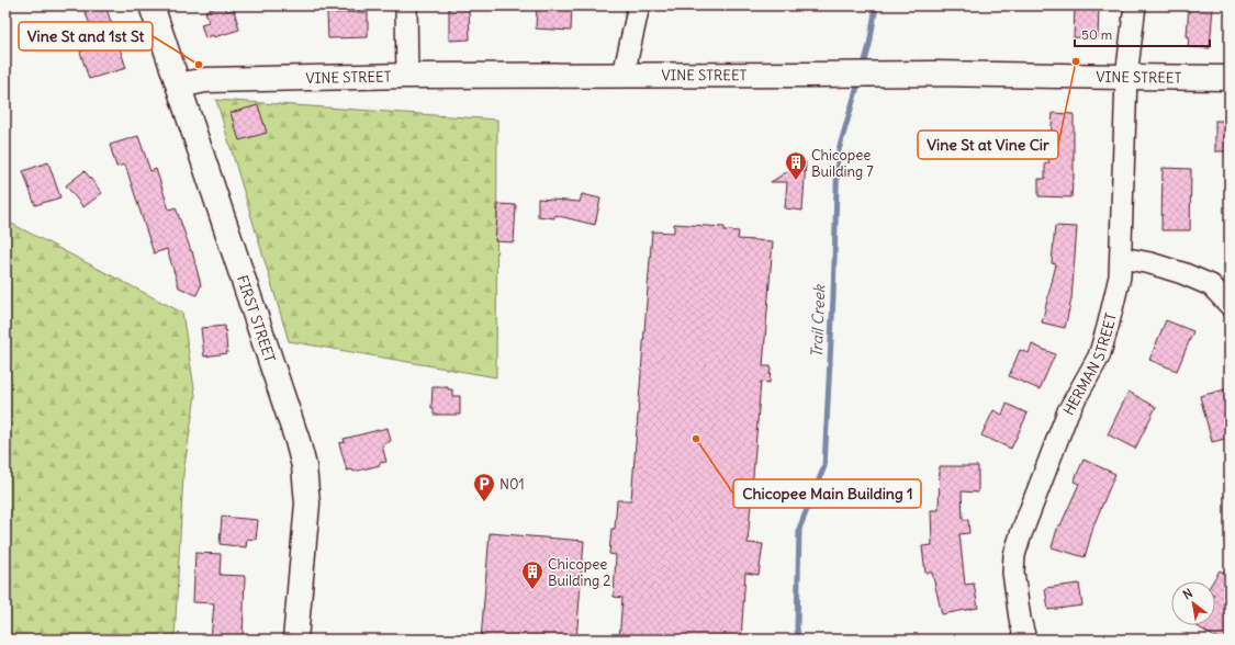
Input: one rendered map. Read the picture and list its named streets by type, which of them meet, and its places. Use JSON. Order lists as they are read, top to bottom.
{
  "streets": {
    "street": ["VINE STREET", "FIRST STREET", "HERMAN STREET"]
  },
  "crossings": [
    ["VINE STREET", "FIRST STREET"],
    ["VINE STREET", "HERMAN STREET"]
  ],
  "water": ["Trail Creek"],
  "places": {
    "other": ["Vine St at Vine Cir", "Vine St and 1st St", "Chicopee Main Building 1"],
    "building": ["Chicopee Building 7", "Chicopee Building 2"],
    "parking": ["N01"]
  },
  "scale_bar": "50 m",
  "north": "top left"
}
